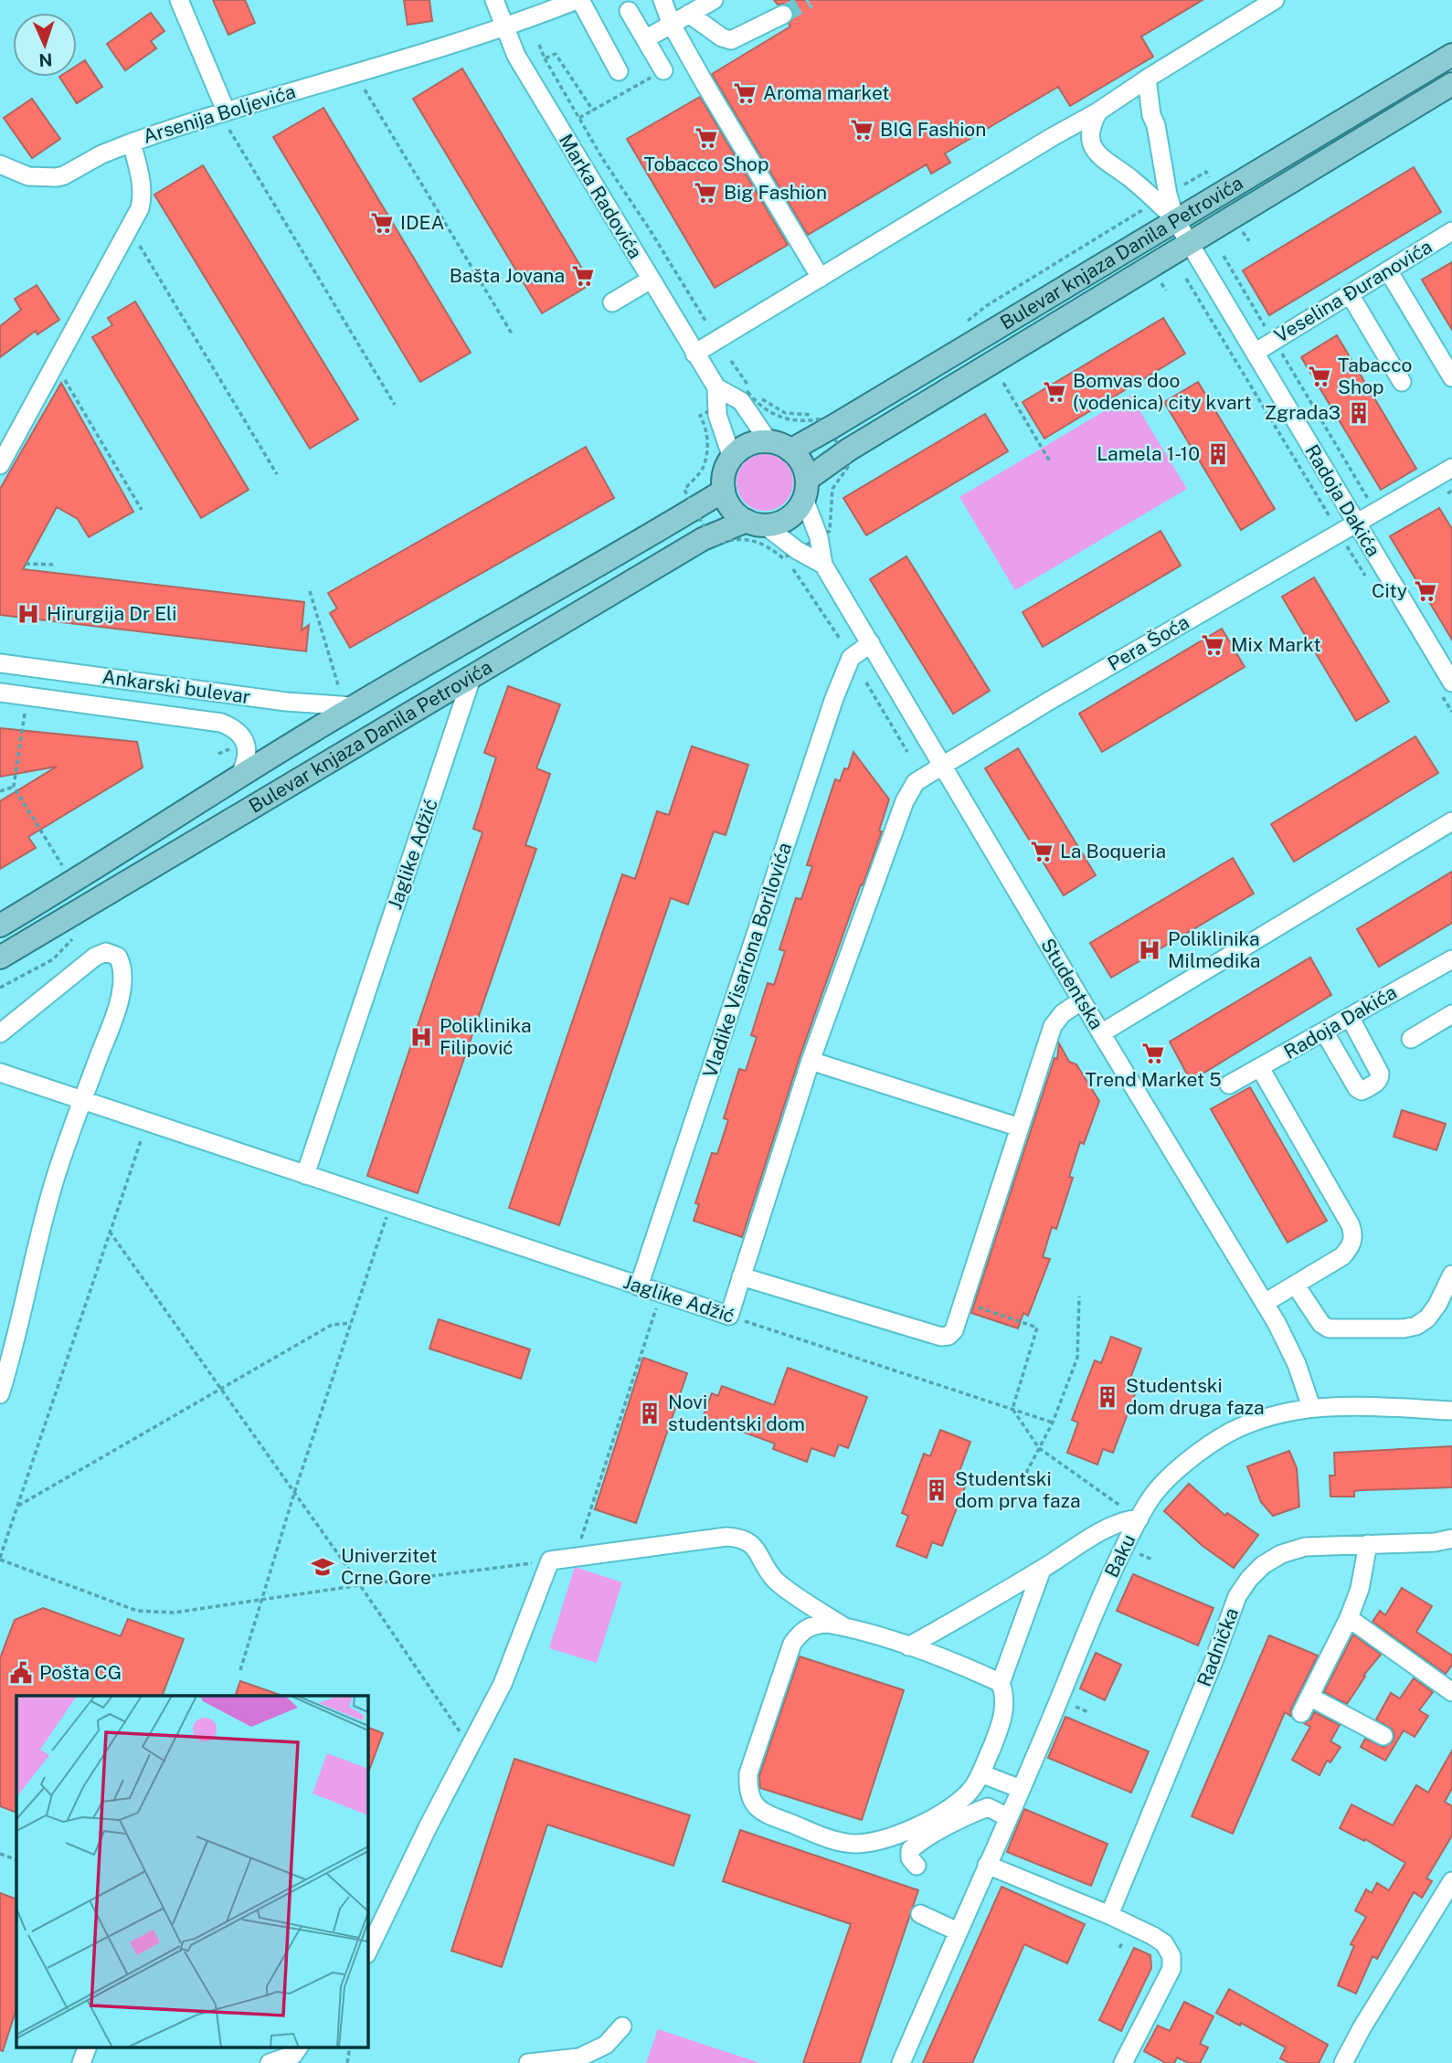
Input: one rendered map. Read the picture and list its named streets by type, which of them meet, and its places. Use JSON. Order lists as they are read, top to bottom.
{
  "streets": {
    "main road": ["Bulevar knjaza Danila Petrovića"],
    "street": [
      "Arsenija Boljevića",
      "Marka Radovića",
      "Veselina Đuranovića",
      "Radoja Dakića",
      "Pera Šoća",
      "Ankarski bulevar",
      "Jaglike Adžić",
      "Vladike Visariona Borilovića",
      "Studentska",
      "Baku",
      "Radnička"
    ]
  },
  "crossings": [
    ["Arsenija Boljevića", "Marka Radovića"],
    ["Marka Radovića", "Bulevar knjaza Danila Petrovića"],
    ["Marka Radovića", "Studentska"],
    ["Bulevar knjaza Danila Petrovića", "Radoja Dakića"],
    ["Bulevar knjaza Danila Petrovića", "Ankarski bulevar"],
    ["Bulevar knjaza Danila Petrovića", "Jaglike Adžić"],
    ["Bulevar knjaza Danila Petrovića", "Studentska"],
    ["Veselina Đuranovića", "Radoja Dakića"],
    ["Radoja Dakića", "Pera Šoća"],
    ["Pera Šoća", "Jaglike Adžić"],
    ["Pera Šoća", "Studentska"],
    ["Jaglike Adžić", "Vladike Visariona Borilovića"],
    ["Vladike Visariona Borilovića", "Studentska"],
    ["Studentska", "Baku"]
  ],
  "places": {
    "supermarket": [
      "Aroma market",
      "BIG Fashion",
      "Tobacco Shop",
      "Big Fashion",
      "IDEA",
      "Bašta Jovana",
      "Tabacco Shop",
      "Bomvas doo (vodenica) city kvart",
      "City",
      "Mix Markt",
      "La Boqueria",
      "Trend Market 5"
    ],
    "building": [
      "Zgrada3",
      "Lamela 1-10",
      "Studentski dom druga faza",
      "Novi studentski dom",
      "Studentski dom prva faza"
    ],
    "hospital": ["Hirurgija Dr Eli", "Poliklinika Milmedika", "Poliklinika Filipović"],
    "school or university": ["Univerzitet Crne Gore"],
    "public building": ["Pošta CG"]
  },
  "north": "bottom"
}
